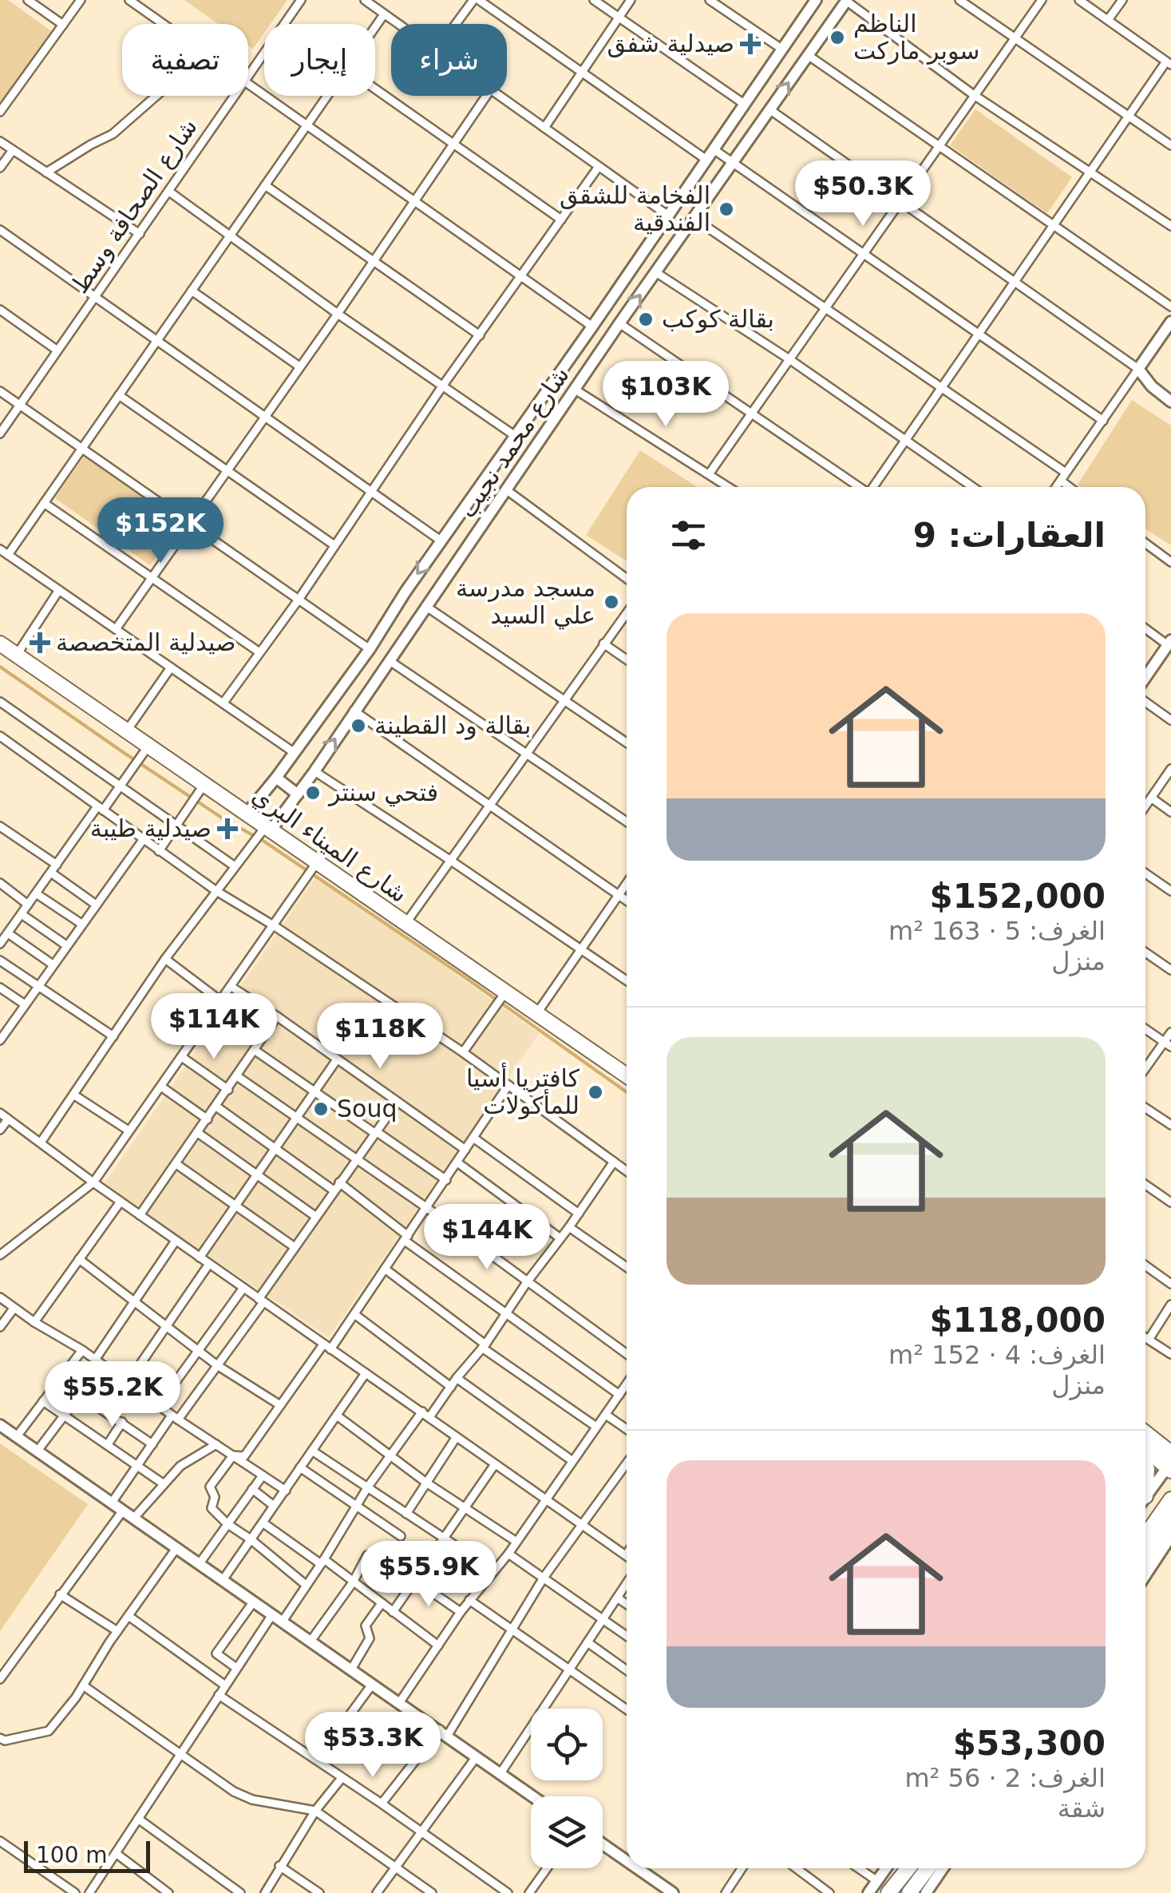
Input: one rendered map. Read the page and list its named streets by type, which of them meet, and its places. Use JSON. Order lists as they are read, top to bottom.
{
  "streets": {
    "highway": ["شارع الميناء البري"],
    "main road": ["شارع محمد نجيب"],
    "street": ["شارع الصحافة وسط"]
  },
  "crossings": [
    ["شارع محمد نجيب", "شارع الميناء البري"]
  ],
  "places": {
    "other": [
      "الناظم سوبر ماركت",
      "الفخامة للشقق الفندقية",
      "بقالة كوكب",
      "مسجد مدرسة علي السيد",
      "بقالة ود القطينة",
      "فتحي سنتر",
      "كافتريا أسيا للمأكولات",
      "Souq"
    ],
    "health": ["صيدلية شفق", "صيدلية المتخصصة", "صيدلية طيبة"]
  },
  "scale_bar": "100 m",
  "page": {
    "chip": ["شراء", "إيجار", "تصفية"],
    "price": [
      "$50.3K",
      "$103K",
      "$152K",
      "$114K",
      "$118K",
      "$144K",
      "$55.2K",
      "$55.9K",
      "$53.3K"
    ],
    "heading": "العقارات: 9",
    "list": [
      {
        "name": "$152,000",
        "note": "الغرف: 5 · 163 m² · منزل"
      },
      {
        "name": "$118,000",
        "note": "الغرف: 4 · 152 m² · منزل"
      },
      {
        "name": "$53,300",
        "note": "الغرف: 2 · 56 m² · شقة"
      }
    ],
    "scale": "100 m"
  }
}
